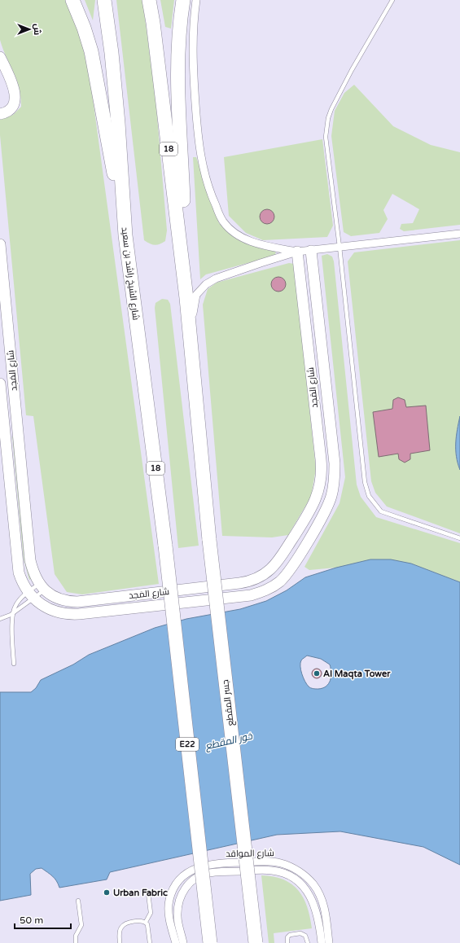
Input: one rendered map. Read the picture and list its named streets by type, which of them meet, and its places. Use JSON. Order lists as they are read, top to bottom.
{
  "streets": {
    "highway": [
      "18",
      "شارع الشيخ راشد بن سعيد",
      "جسر المقطع",
      "E22"
    ],
    "street": ["شارع المَجد", "شارع المواقد"]
  },
  "crossings": [
    ["18", "جسر المقطع"],
    ["شارع الشيخ راشد بن سعيد", "E22"]
  ],
  "water": ["خور المقطع"],
  "places": ["Al Maqta Tower", "Urban Fabric"],
  "scale_bar": "50 m",
  "north": "right"
}
